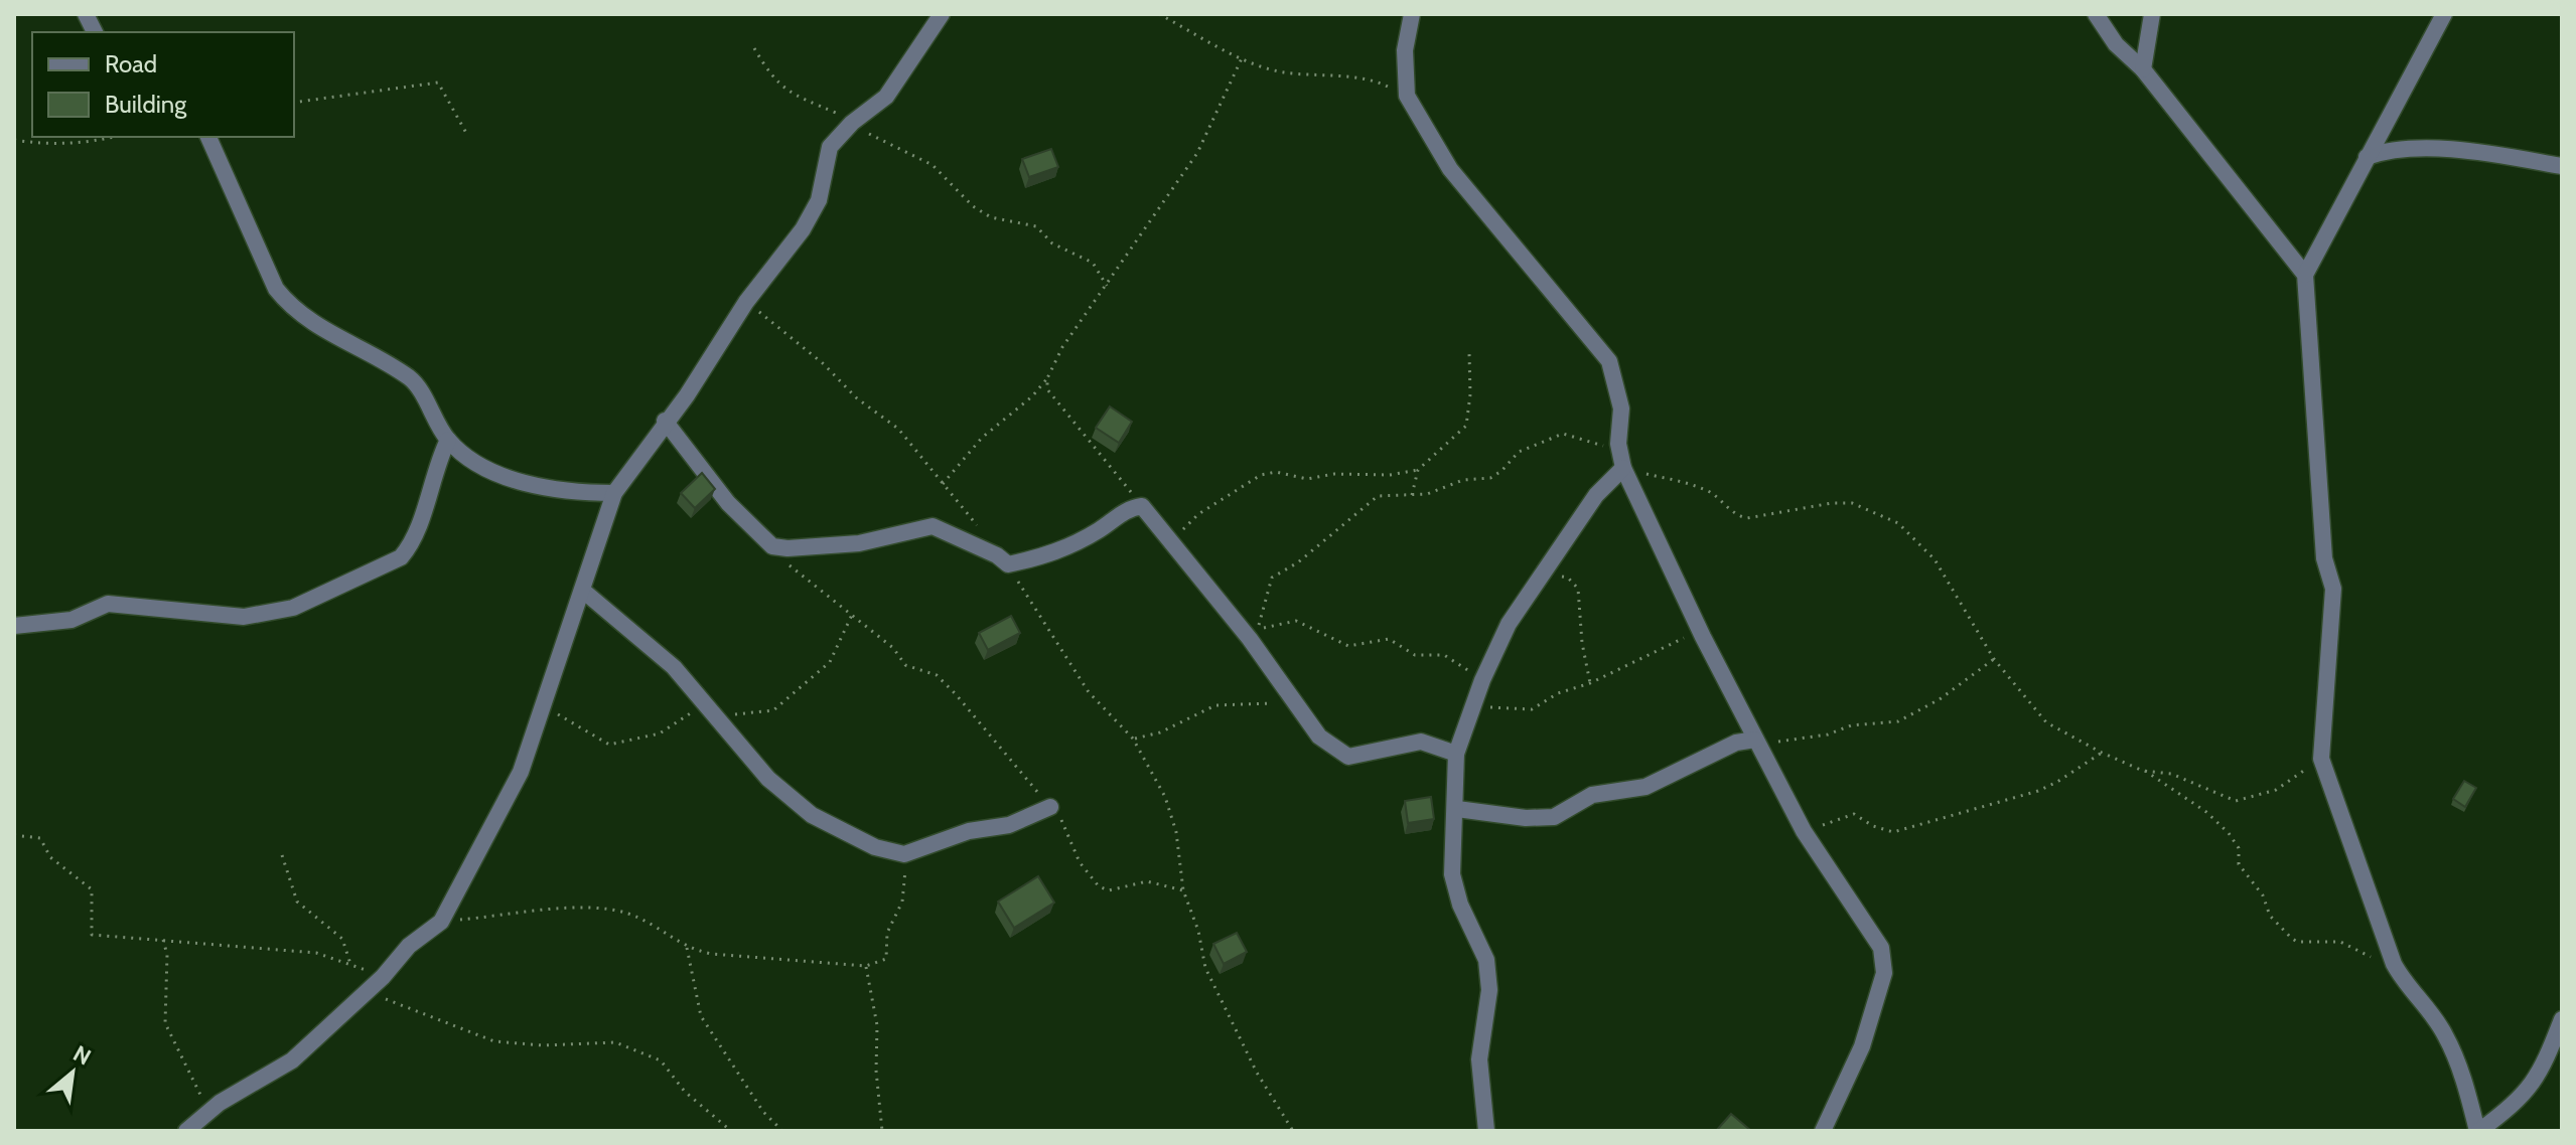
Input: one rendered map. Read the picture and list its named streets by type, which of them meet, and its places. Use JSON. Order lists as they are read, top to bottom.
{
  "legend": ["Road", "Building"],
  "north": "top right"
}
